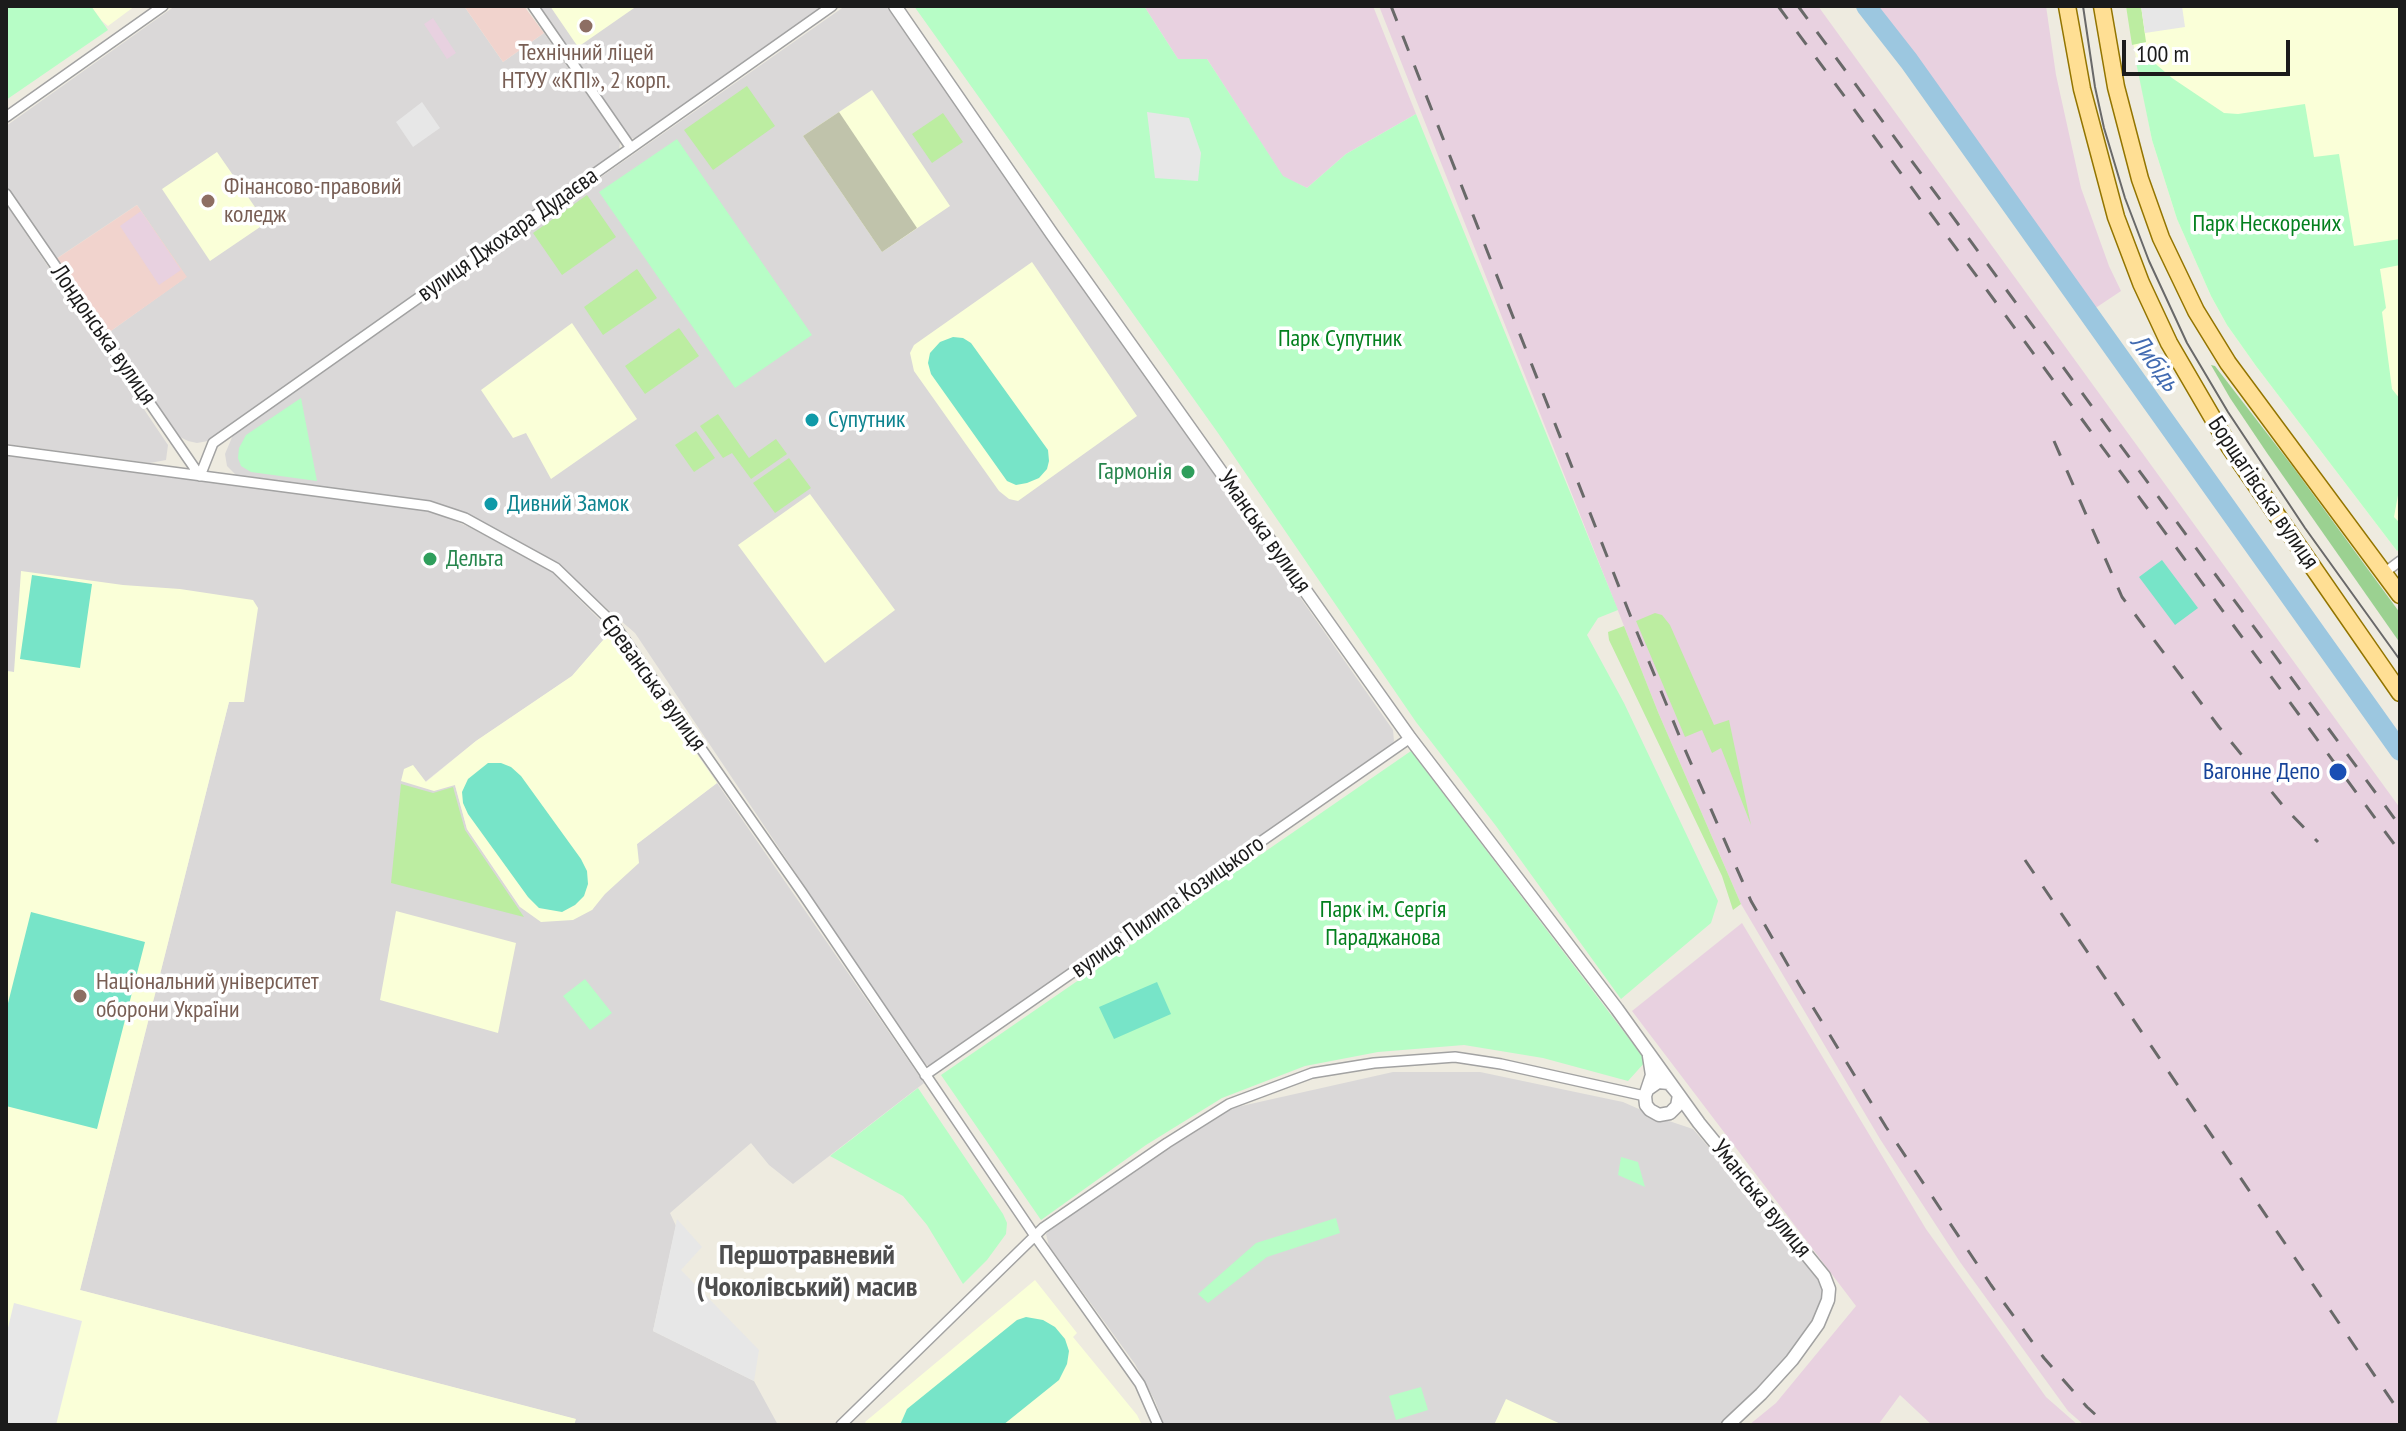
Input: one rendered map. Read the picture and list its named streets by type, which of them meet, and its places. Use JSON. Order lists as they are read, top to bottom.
{
  "streets": {
    "main road": ["Борщагівська вулиця"],
    "street": [
      "вулиця Джохара Дудаєва",
      "Лондонська вулиця",
      "Уманська вулиця",
      "Єреванська вулиця",
      "вулиця Пилипа Козицького"
    ]
  },
  "crossings": [
    ["вулиця Джохара Дудаєва", "Лондонська вулиця"],
    ["вулиця Джохара Дудаєва", "Єреванська вулиця"],
    ["Лондонська вулиця", "Єреванська вулиця"],
    ["Уманська вулиця", "вулиця Пилипа Козицького"],
    ["Єреванська вулиця", "вулиця Пилипа Козицького"]
  ],
  "districts": ["Першотравневий (Чоколівський) масив"],
  "water": ["Либідь"],
  "parks": ["Парк Нескорених", "Парк Супутник", "Парк ім. Сергія Параджанова"],
  "places": [
    "Технічний ліцей НТУУ «КПІ», 2 корп.",
    "Фінансово-правовий коледж",
    "Супутник",
    "Гармонія",
    "Дивний Замок",
    "Дельта",
    "Вагонне Депо",
    "Національний університет оборони України"
  ],
  "scale_bar": "100 m"
}
